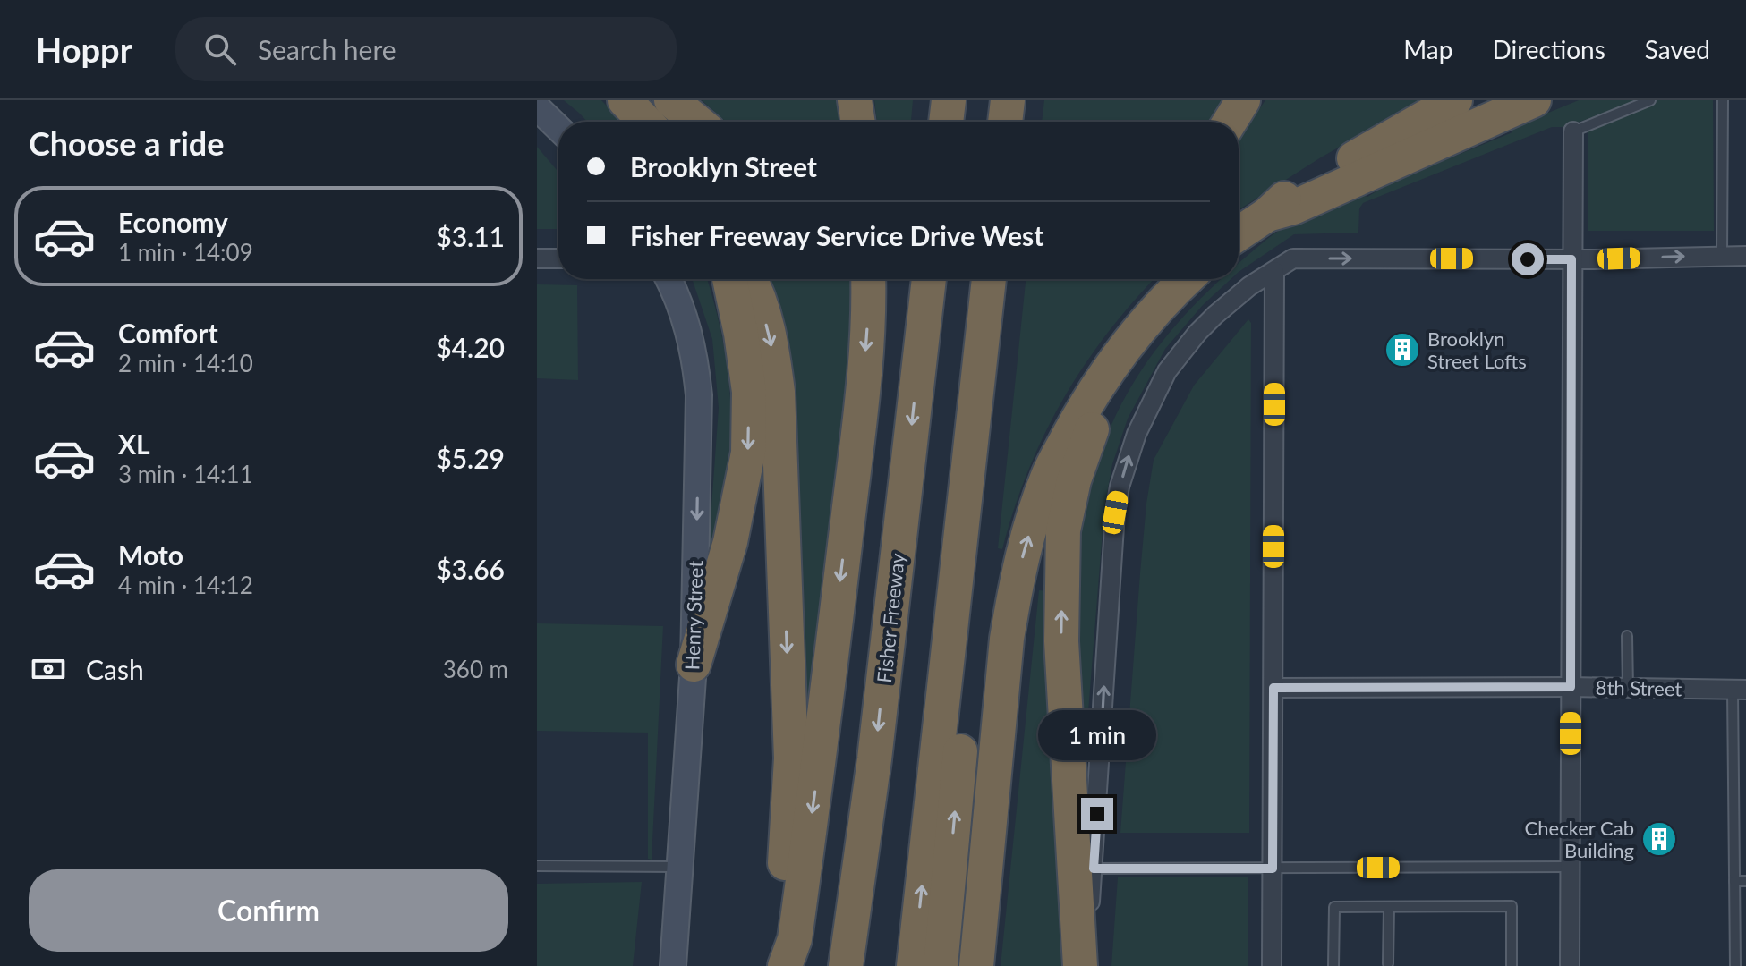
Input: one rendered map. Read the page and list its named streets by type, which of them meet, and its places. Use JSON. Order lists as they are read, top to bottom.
{
  "streets": {
    "highway": ["Fisher Freeway"],
    "street": ["Henry Street", "8th Street"]
  },
  "one_way": ["Henry Street"],
  "places": {
    "building": ["Brooklyn Street Lofts", "Checker Cab Building"]
  },
  "page": {
    "header": "Hoppr",
    "search": "Search here",
    "nav": ["Map", "Directions", "Saved"],
    "heading": "Choose a ride",
    "banner": ["Brooklyn Street", "Fisher Freeway Service Drive West"],
    "list": [
      {
        "name": "Economy",
        "note": "1 min · 14:09",
        "value": "$3.11"
      },
      {
        "name": "Comfort",
        "note": "2 min · 14:10",
        "value": "$4.20"
      },
      {
        "name": "XL",
        "note": "3 min · 14:11",
        "value": "$5.29"
      },
      {
        "name": "Moto",
        "note": "4 min · 14:12",
        "value": "$3.66"
      }
    ],
    "pay": ["Cash", "360 m"],
    "bubble": "1 min",
    "buttons": "Confirm"
  }
}
